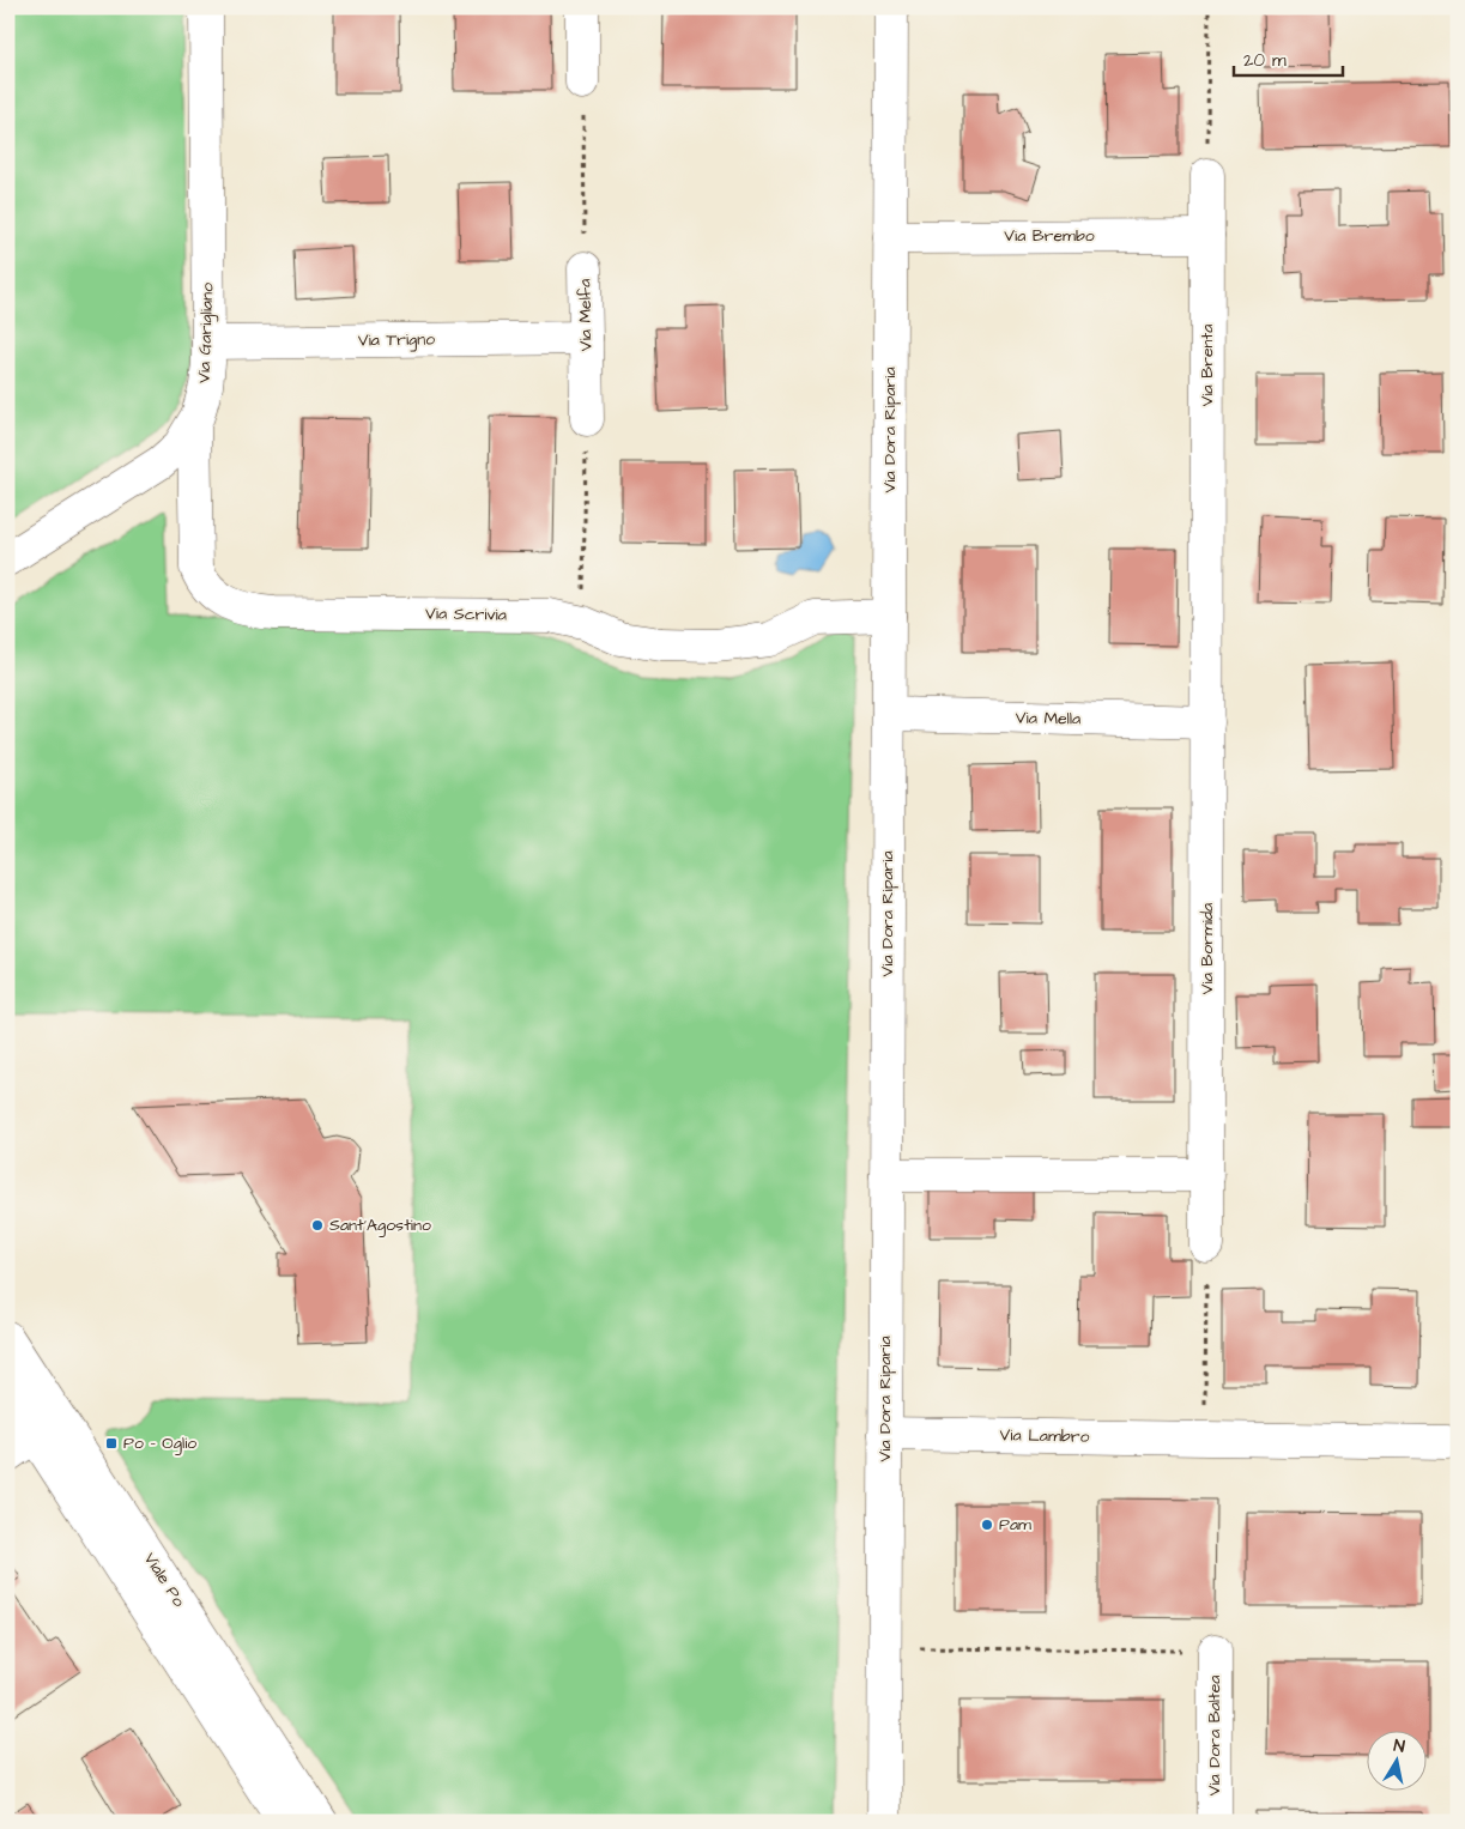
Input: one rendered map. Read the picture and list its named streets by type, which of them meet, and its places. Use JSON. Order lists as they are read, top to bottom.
{
  "streets": {
    "street": [
      "Via Brembo",
      "Via Melfa",
      "Via Garigliano",
      "Via Trigno",
      "Via Brenta",
      "Via Dora Riparia",
      "Via Scrivia",
      "Via Mella",
      "Via Bormida",
      "Via Lambro",
      "Viale Po",
      "Via Dora Baltea"
    ]
  },
  "crossings": [
    ["Via Brembo", "Via Brenta"],
    ["Via Brembo", "Via Dora Riparia"],
    ["Via Melfa", "Via Trigno"],
    ["Via Garigliano", "Via Trigno"],
    ["Via Garigliano", "Via Scrivia"],
    ["Via Brenta", "Via Mella"],
    ["Via Brenta", "Via Bormida"],
    ["Via Dora Riparia", "Via Scrivia"],
    ["Via Dora Riparia", "Via Mella"],
    ["Via Dora Riparia", "Via Lambro"],
    ["Via Mella", "Via Bormida"]
  ],
  "places": {
    "other": ["Sant'Agostino", "Pam"],
    "transit": ["Po - Oglio"]
  },
  "scale_bar": "20 m",
  "north": "top"
}
